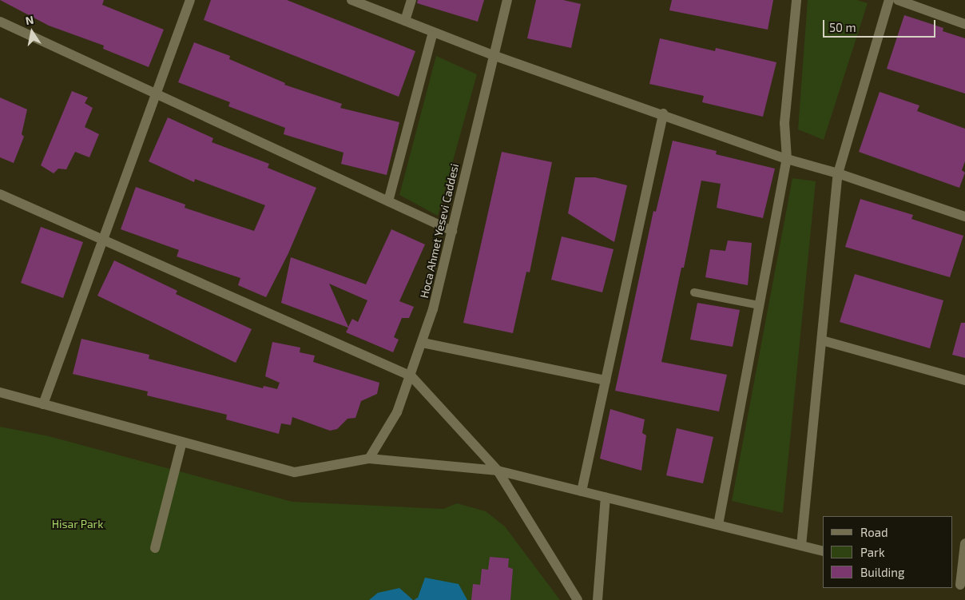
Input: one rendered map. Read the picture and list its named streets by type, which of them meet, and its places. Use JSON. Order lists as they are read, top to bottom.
{
  "streets": {
    "street": ["Hoca Ahmet Yesevi Caddesi"]
  },
  "parks": ["Hisar Park"],
  "legend": ["Road", "Park", "Building"],
  "scale_bar": "50 m",
  "north": "top"
}
